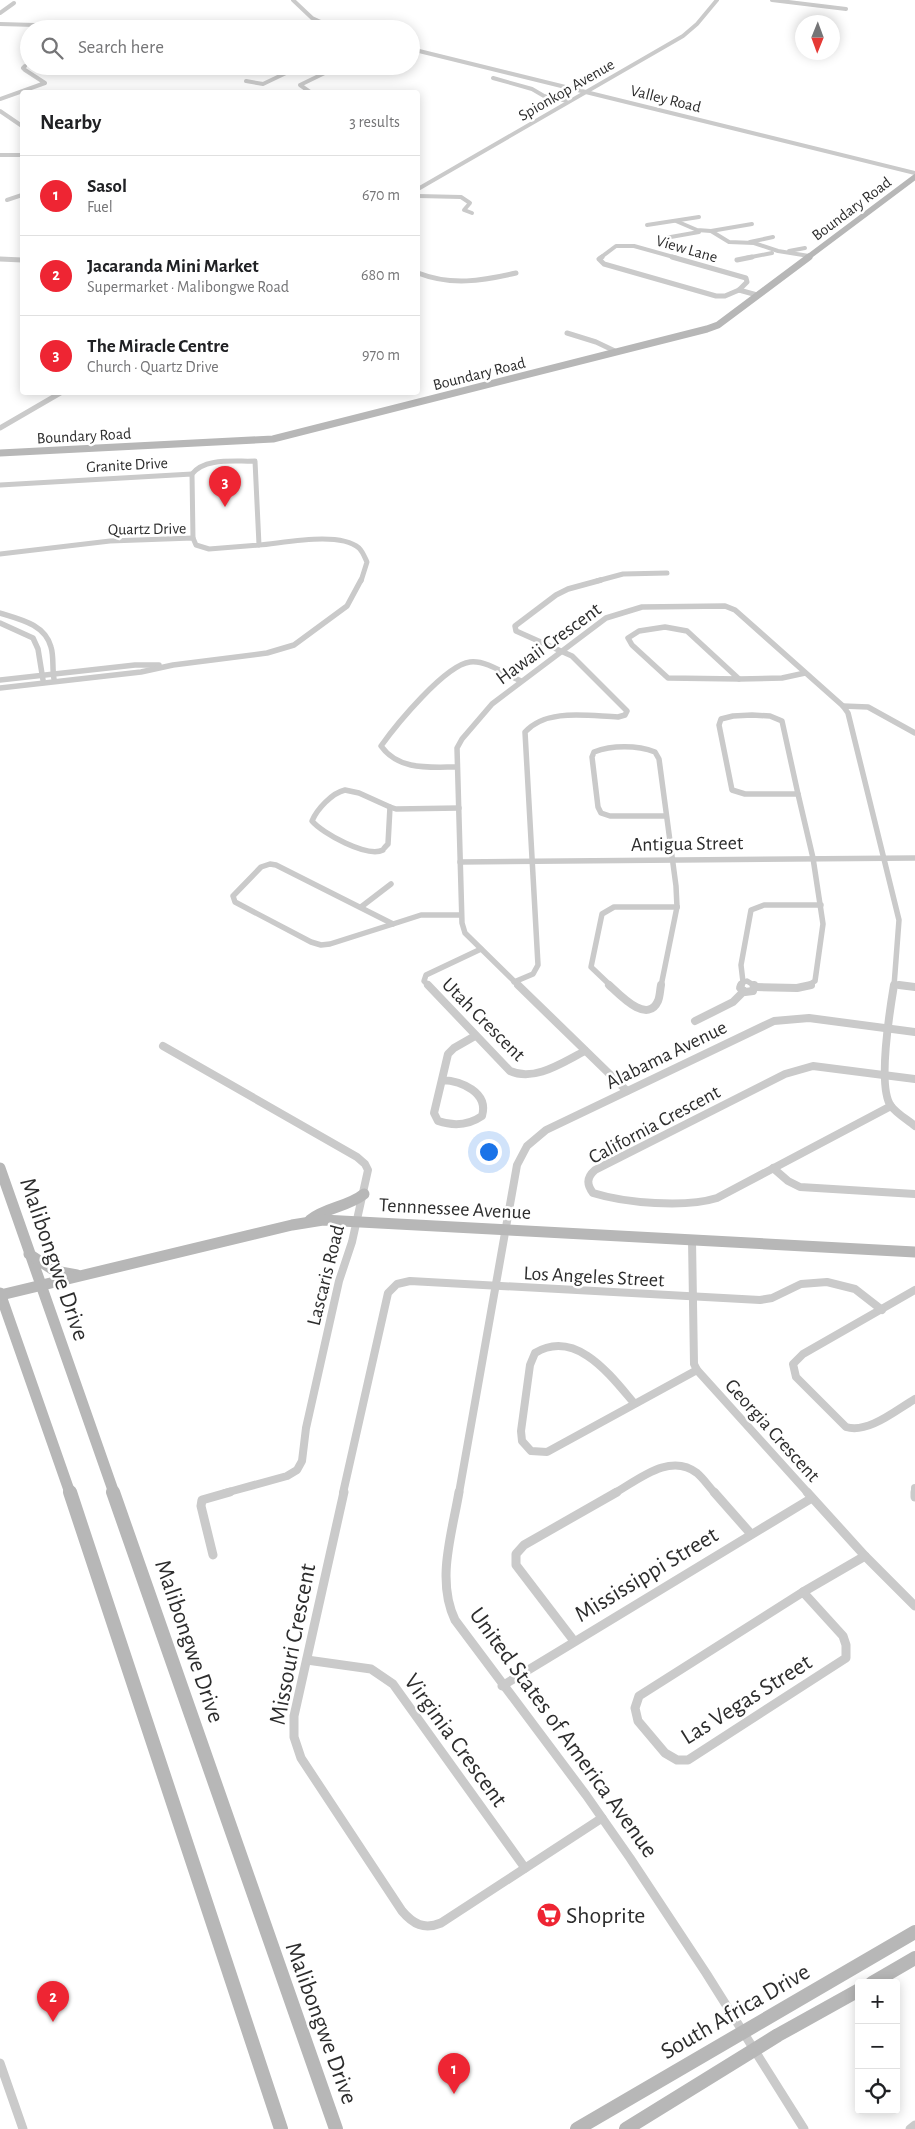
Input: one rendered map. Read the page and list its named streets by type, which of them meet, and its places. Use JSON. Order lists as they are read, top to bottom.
{
  "streets": {
    "street": [
      "Spionkop Avenue",
      "Valley Road",
      "Boundary Road",
      "View Lane",
      "Granite Drive",
      "Quartz Drive",
      "Hawaii Crescent",
      "Antigua Street",
      "Utah Crescent",
      "Alabama Avenue",
      "California Crescent",
      "Tennnessee Avenue",
      "Malibongwe Drive",
      "Lascaris Road",
      "Los Angeles Street",
      "Georgia Crescent",
      "Mississippi Street",
      "Missouri Crescent",
      "Las Vegas Street",
      "United States of America Avenue",
      "Virginia Crescent",
      "South Africa Drive"
    ]
  },
  "crossings": [
    ["Spionkop Avenue", "Valley Road"],
    ["Boundary Road", "View Lane"],
    ["Granite Drive", "Quartz Drive"],
    ["Hawaii Crescent", "Antigua Street"],
    ["Hawaii Crescent", "Utah Crescent"],
    ["Hawaii Crescent", "Alabama Avenue"],
    ["Hawaii Crescent", "California Crescent"],
    ["Alabama Avenue", "Tennnessee Avenue"],
    ["Alabama Avenue", "United States of America Avenue"],
    ["Tennnessee Avenue", "Malibongwe Drive"],
    ["Tennnessee Avenue", "Lascaris Road"],
    ["Tennnessee Avenue", "United States of America Avenue"],
    ["Los Angeles Street", "Missouri Crescent"],
    ["Los Angeles Street", "United States of America Avenue"],
    ["Georgia Crescent", "Mississippi Street"],
    ["Georgia Crescent", "Las Vegas Street"],
    ["Mississippi Street", "United States of America Avenue"],
    ["Missouri Crescent", "United States of America Avenue"],
    ["Missouri Crescent", "Virginia Crescent"],
    ["United States of America Avenue", "South Africa Drive"]
  ],
  "places": {
    "supermarket": ["Shoprite"]
  },
  "north": "bottom",
  "page": {
    "search": "Search here",
    "heading": ["Nearby", "3 results"],
    "list": [
      {
        "mark": "1",
        "name": "Sasol",
        "note": "Fuel",
        "value": "670 m"
      },
      {
        "mark": "2",
        "name": "Jacaranda Mini Market",
        "note": "Supermarket · Malibongwe Road",
        "value": "680 m"
      },
      {
        "mark": "3",
        "name": "The Miracle Centre",
        "note": "Church · Quartz Drive",
        "value": "970 m"
      }
    ],
    "pins": ["3", "2", "1"],
    "map_buttons": ["+", "−"]
  }
}
